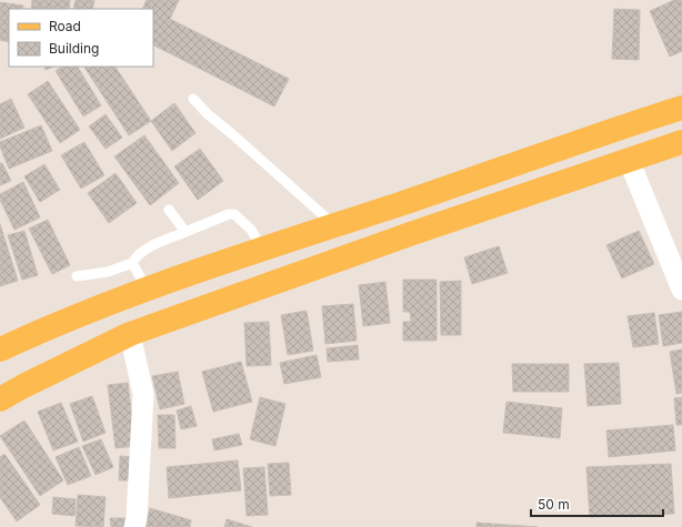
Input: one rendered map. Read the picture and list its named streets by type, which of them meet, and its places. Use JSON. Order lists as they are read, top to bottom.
{
  "legend": ["Road", "Building"],
  "scale_bar": "50 m"
}
